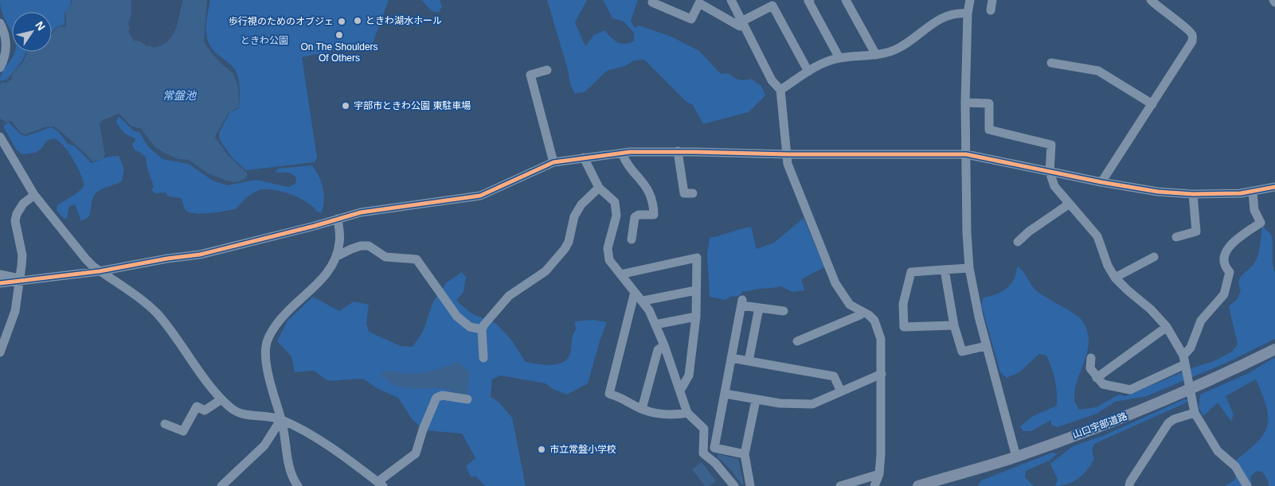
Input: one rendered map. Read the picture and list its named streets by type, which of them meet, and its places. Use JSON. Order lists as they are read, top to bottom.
{
  "streets": {
    "main road": ["山口宇部道路"]
  },
  "water": ["常盤池"],
  "parks": ["ときわ公園"],
  "places": [
    "ときわ湖水ホール",
    "歩行視のためのオブジェ",
    "On The Shoulders Of Others",
    "宇部市ときわ公園 東駐車場",
    "市立常盤小学校"
  ],
  "north": "top right"
}
